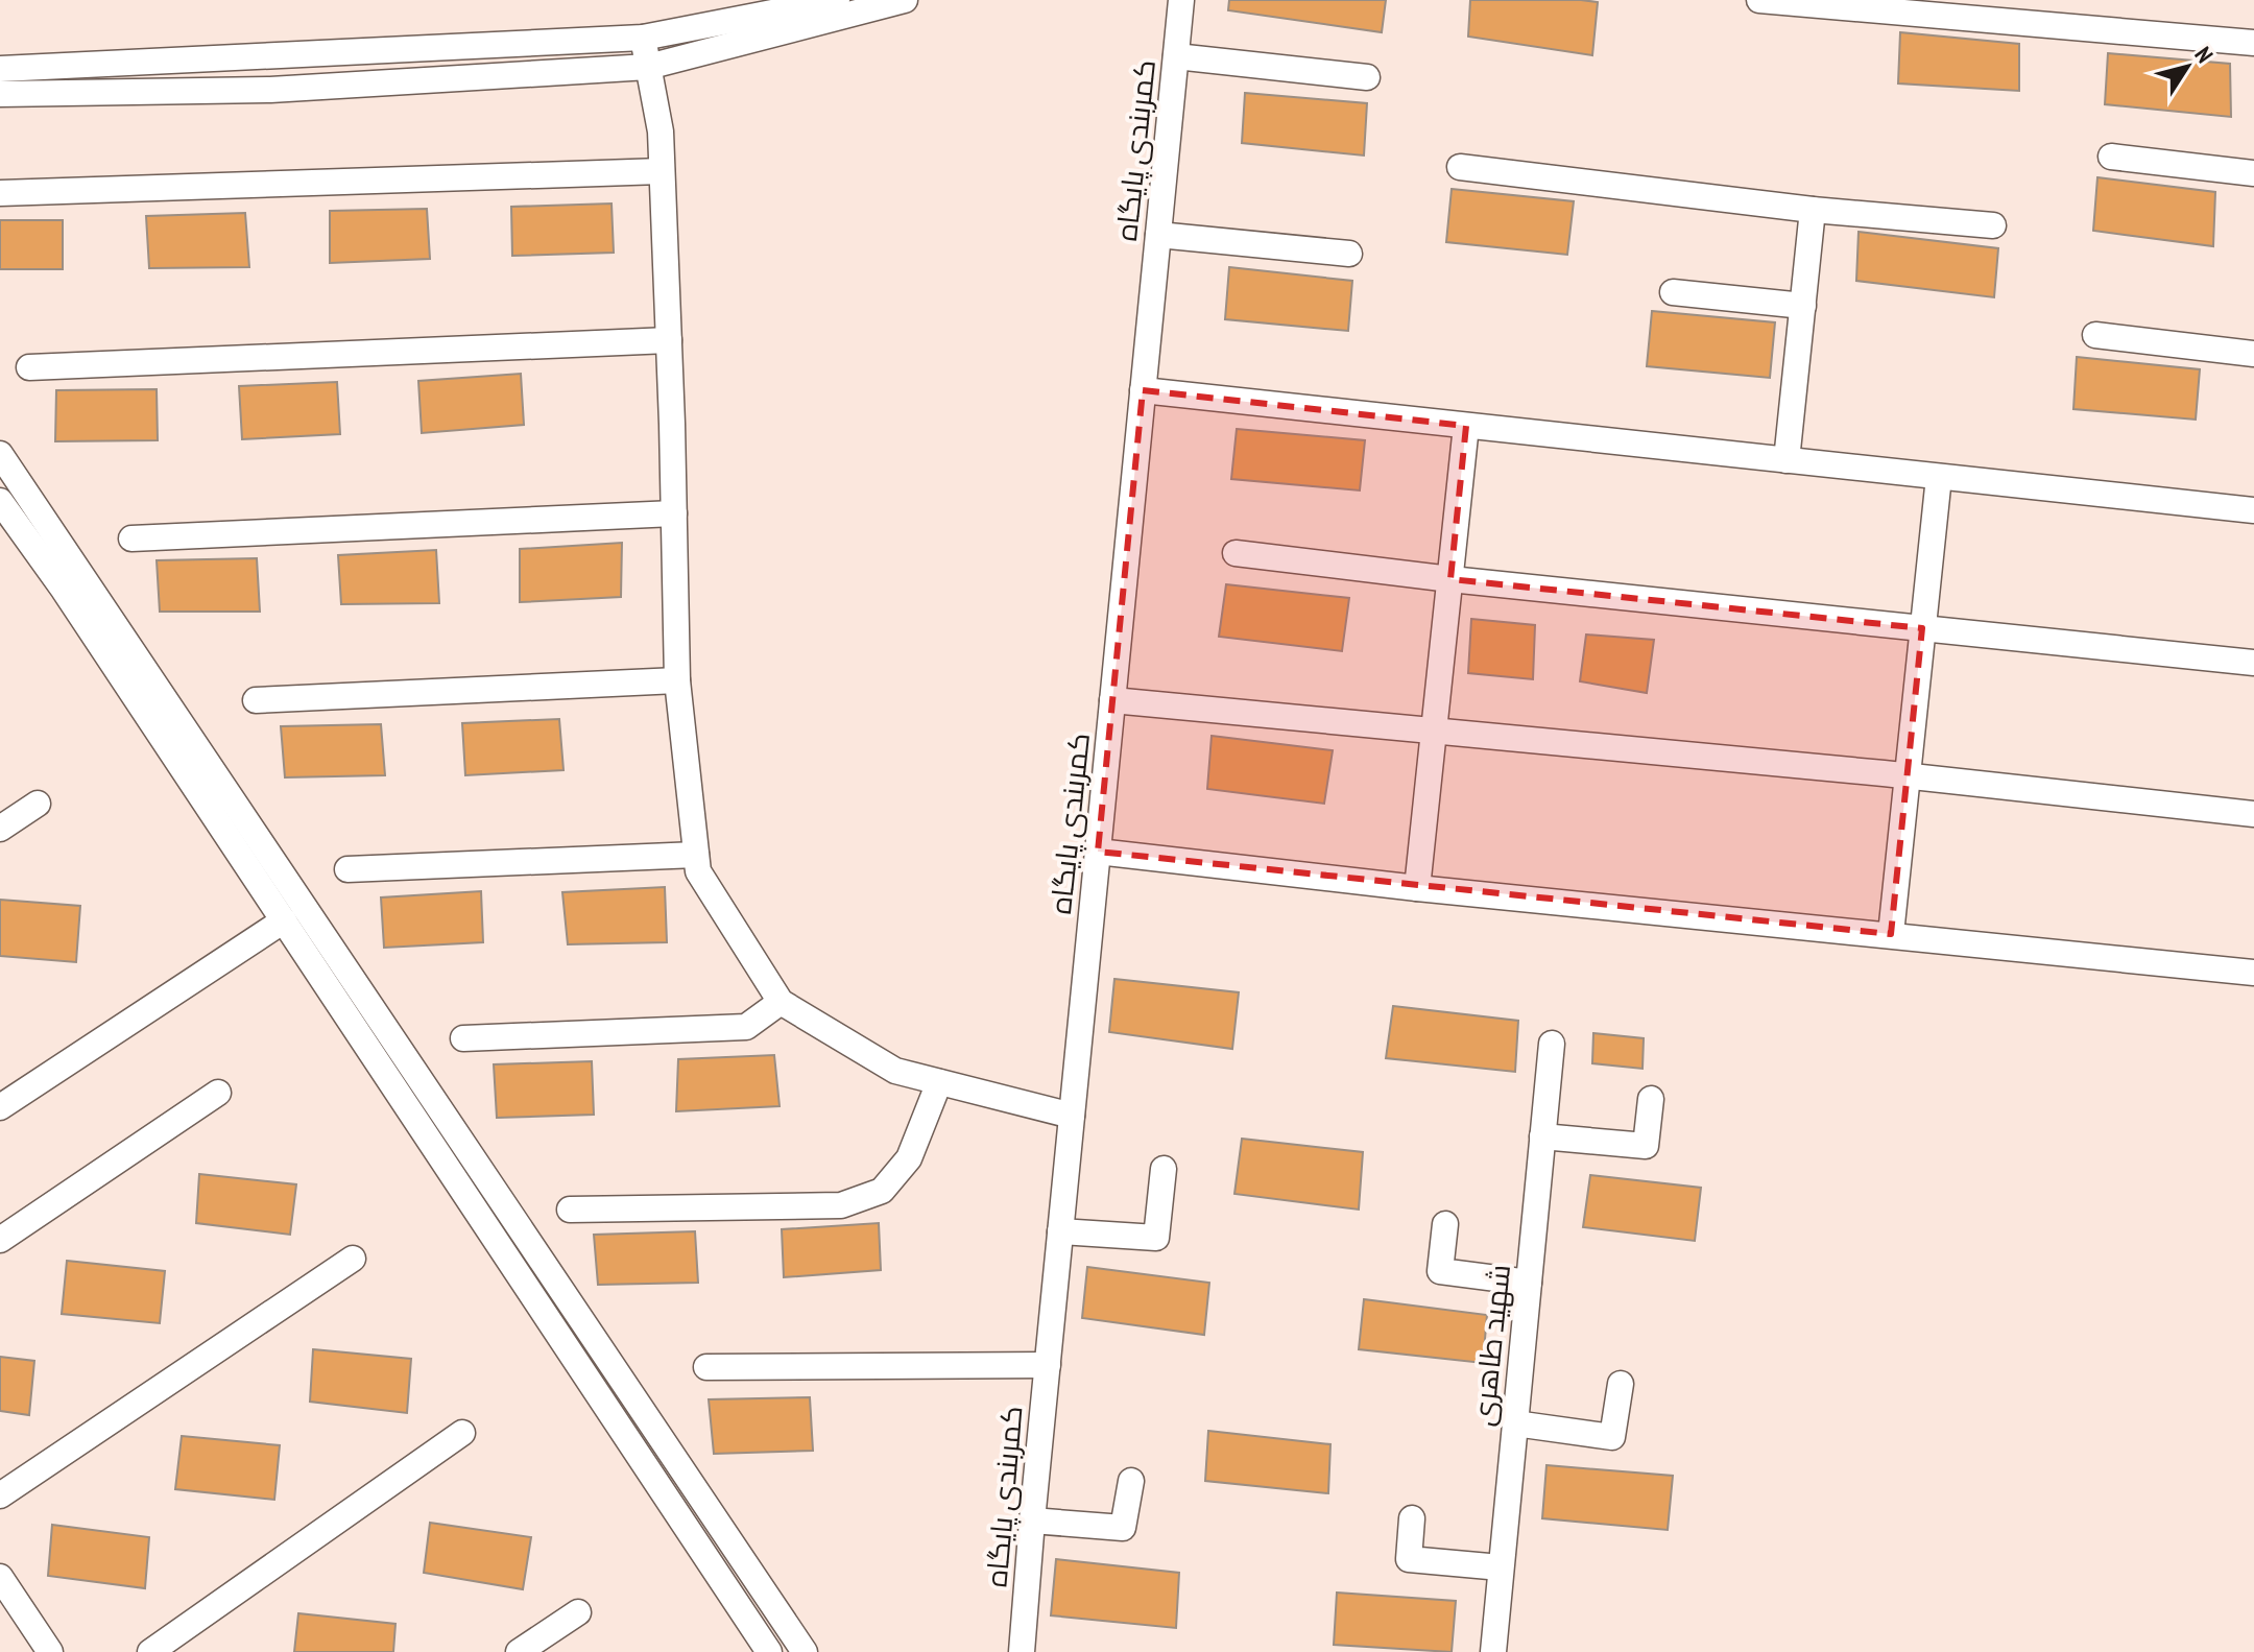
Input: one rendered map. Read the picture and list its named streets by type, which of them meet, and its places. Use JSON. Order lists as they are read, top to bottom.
{
  "streets": {
    "street": ["کمربندی پایگاه", "شهید طاهری"]
  },
  "north": "top right"
}
